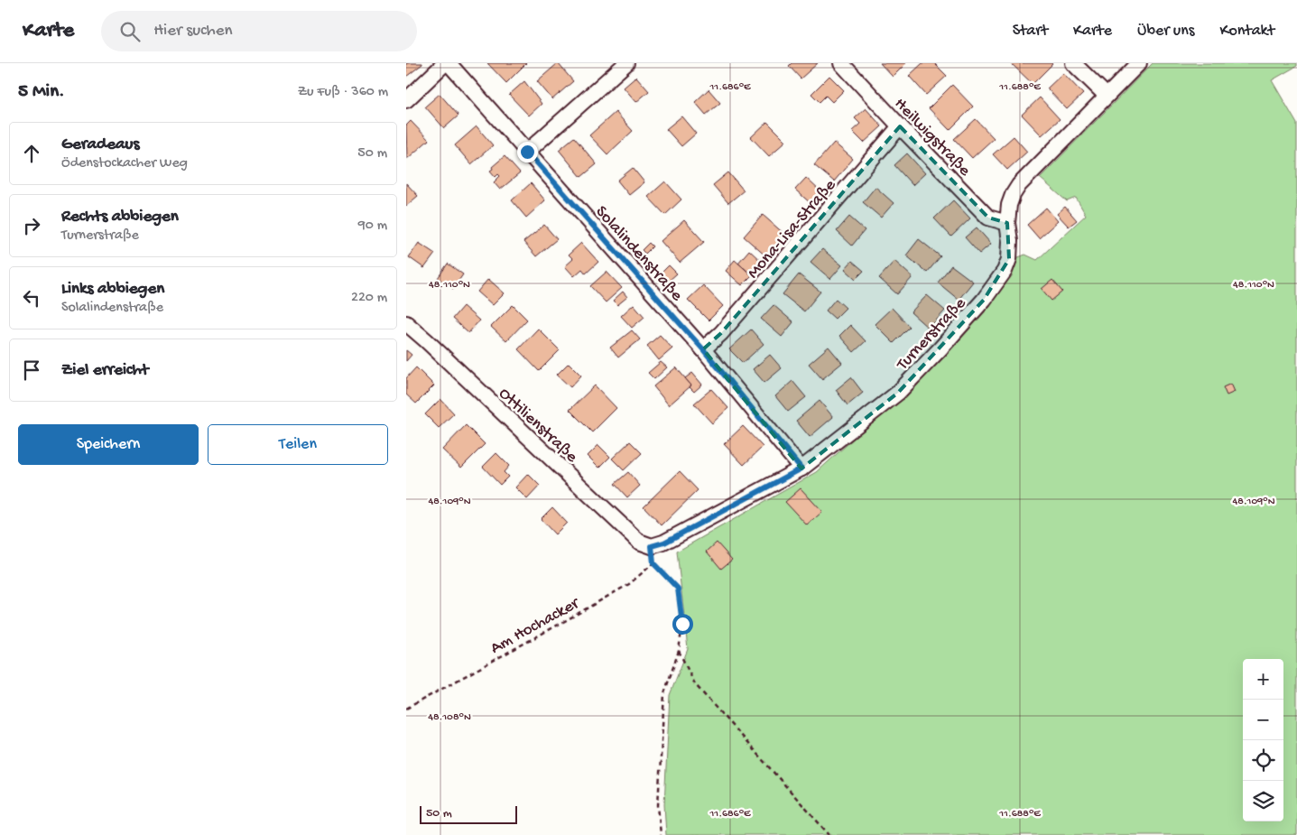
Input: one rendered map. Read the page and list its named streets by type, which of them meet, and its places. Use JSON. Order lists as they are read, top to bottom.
{
  "streets": {
    "street": [
      "Heilwigstraße",
      "Mona-Lisa-Straße",
      "Solalindenstraße",
      "Turnerstraße",
      "Ottilienstraße"
    ],
    "path": ["Am Hochacker"]
  },
  "crossings": [
    ["Heilwigstraße", "Mona-Lisa-Straße"],
    ["Heilwigstraße", "Turnerstraße"],
    ["Mona-Lisa-Straße", "Solalindenstraße"],
    ["Solalindenstraße", "Turnerstraße"],
    ["Turnerstraße", "Ottilienstraße"]
  ],
  "scale_bar": "50 m",
  "page": {
    "header": "Karte",
    "search": "Hier suchen",
    "nav": [
      "Start",
      "Karte",
      "Über uns",
      "Kontakt"
    ],
    "heading": ["5 Min.", "Zu Fuß · 360 m"],
    "list": [
      ["Geradeaus", "Ödenstockacher Weg", "50 m"],
      ["Rechts abbiegen", "Turnerstraße", "90 m"],
      ["Links abbiegen", "Solalindenstraße", "220 m"],
      "Ziel erreicht"
    ],
    "buttons": ["Speichern", "Teilen"],
    "map_buttons": ["+", "−"],
    "scale": "50 m"
  },
  "coordinates": [
    "11.686°E",
    "11.688°E",
    "48.110°N",
    "48.109°N",
    "48.108°N"
  ]
}
